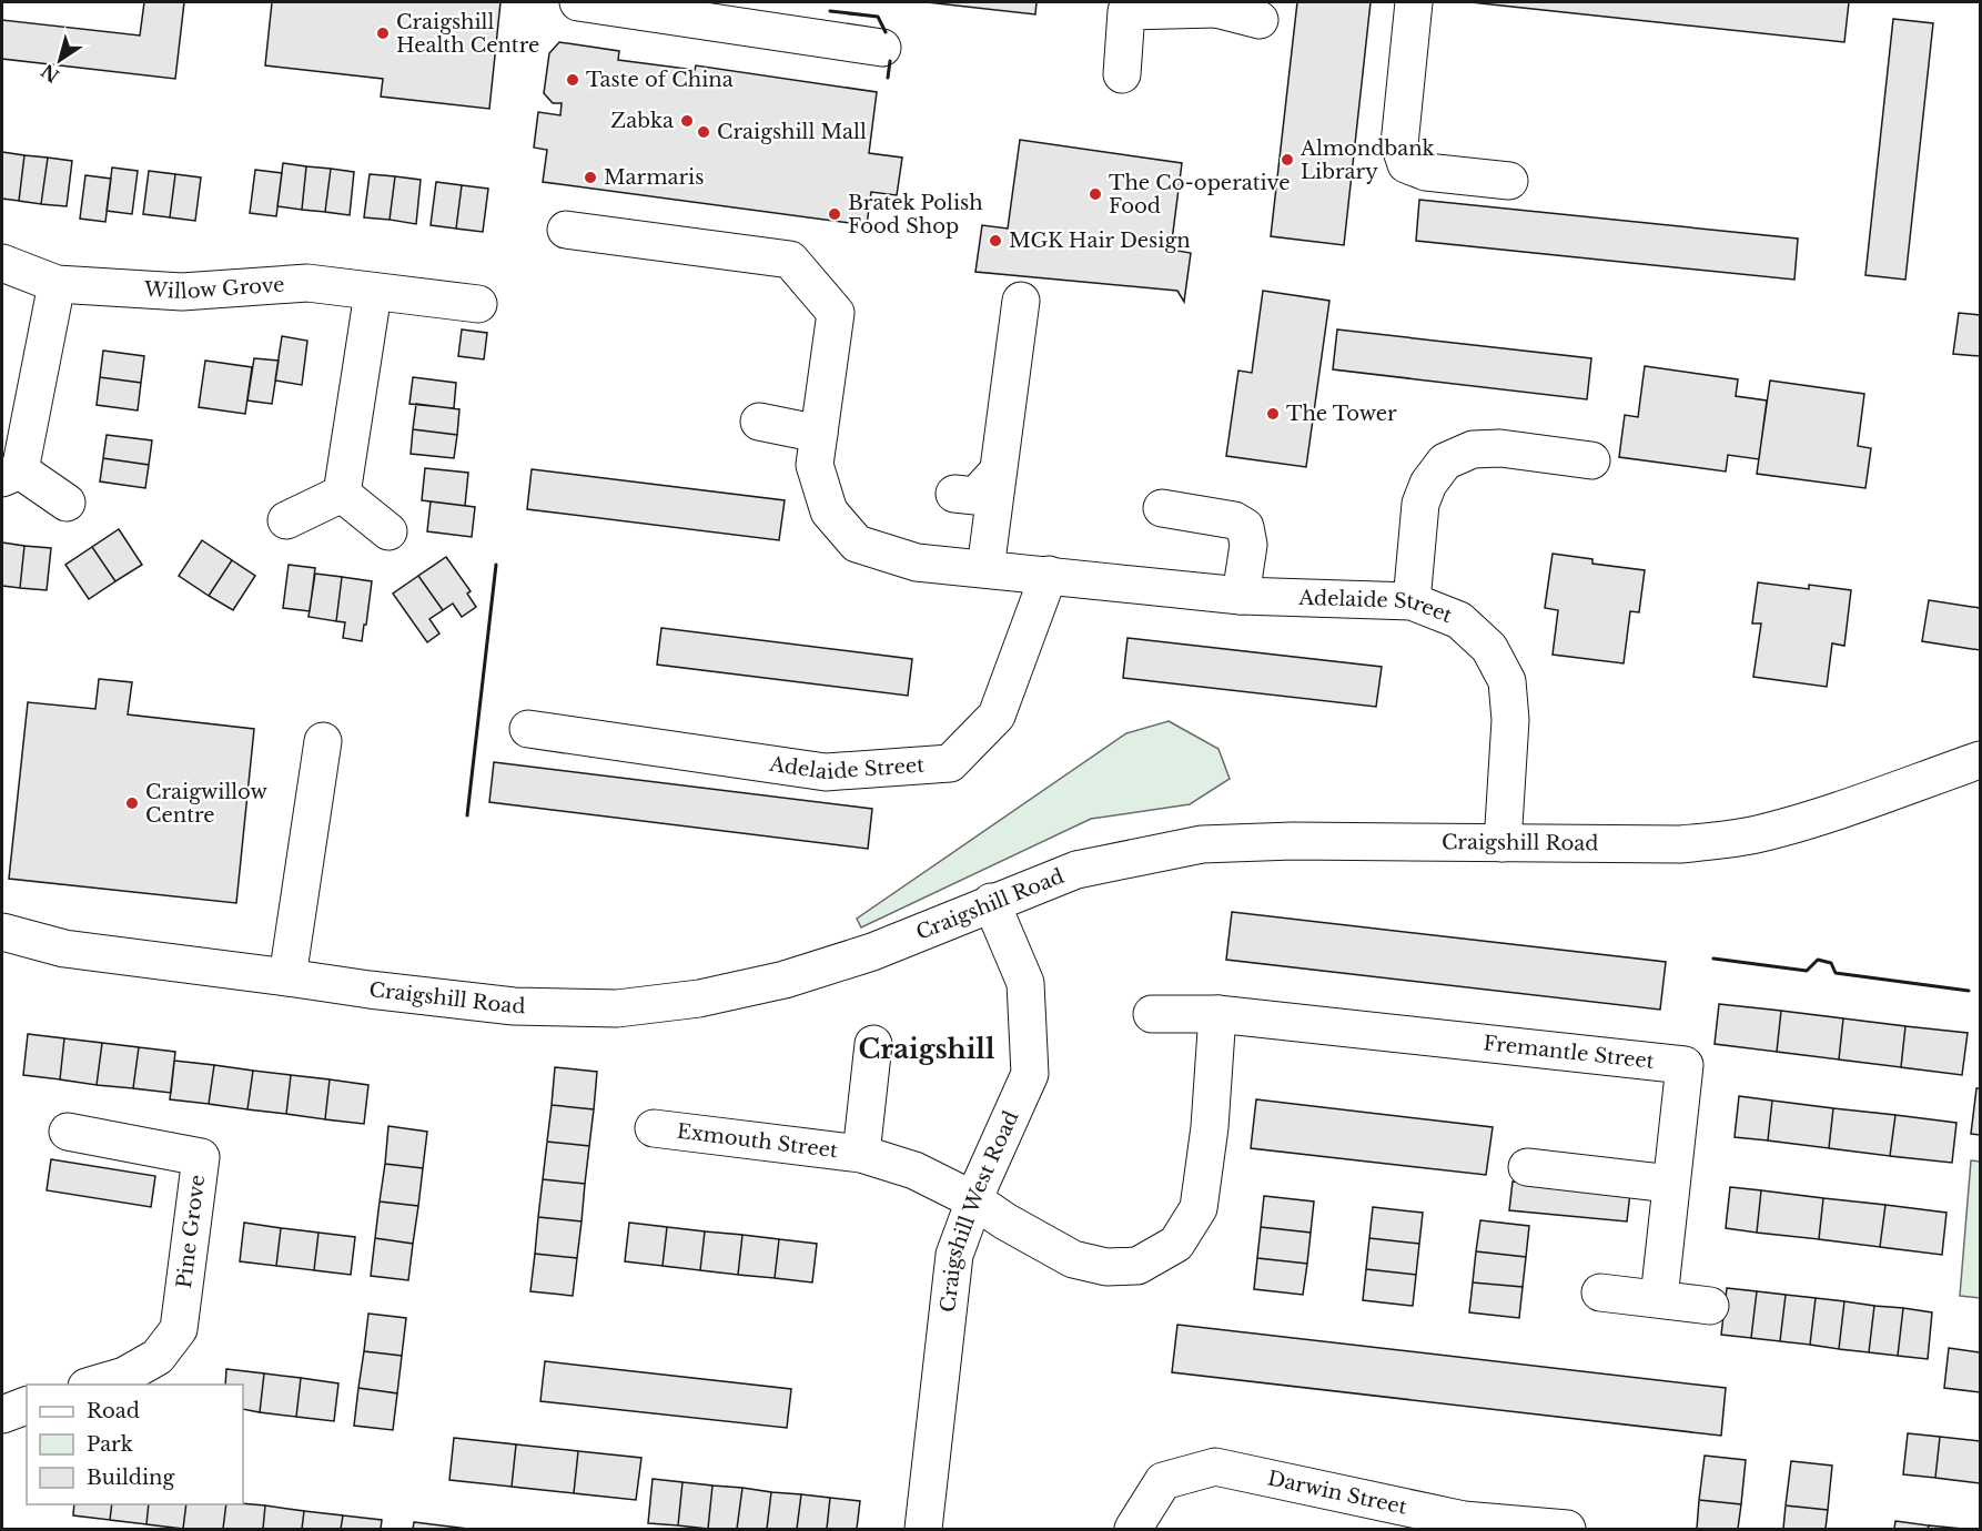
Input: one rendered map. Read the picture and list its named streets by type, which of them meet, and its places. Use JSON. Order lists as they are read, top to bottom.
{
  "streets": {
    "street": [
      "Willow Grove",
      "Adelaide Street",
      "Craigshill Road",
      "Fremantle Street",
      "Exmouth Street",
      "Craigshill West Road",
      "Pine Grove",
      "Darwin Street"
    ]
  },
  "crossings": [
    ["Adelaide Street", "Craigshill Road"],
    ["Craigshill Road", "Craigshill West Road"],
    ["Exmouth Street", "Craigshill West Road"]
  ],
  "districts": ["Craigshill"],
  "places": [
    "Craigshill Health Centre",
    "Taste of China",
    "Zabka",
    "Craigshill Mall",
    "Almondbank Library",
    "Marmaris",
    "The Co-operative Food",
    "Bratek Polish Food Shop",
    "MGK Hair Design",
    "The Tower",
    "Craigwillow Centre"
  ],
  "legend": ["Road", "Park", "Building"],
  "north": "bottom left"
}
